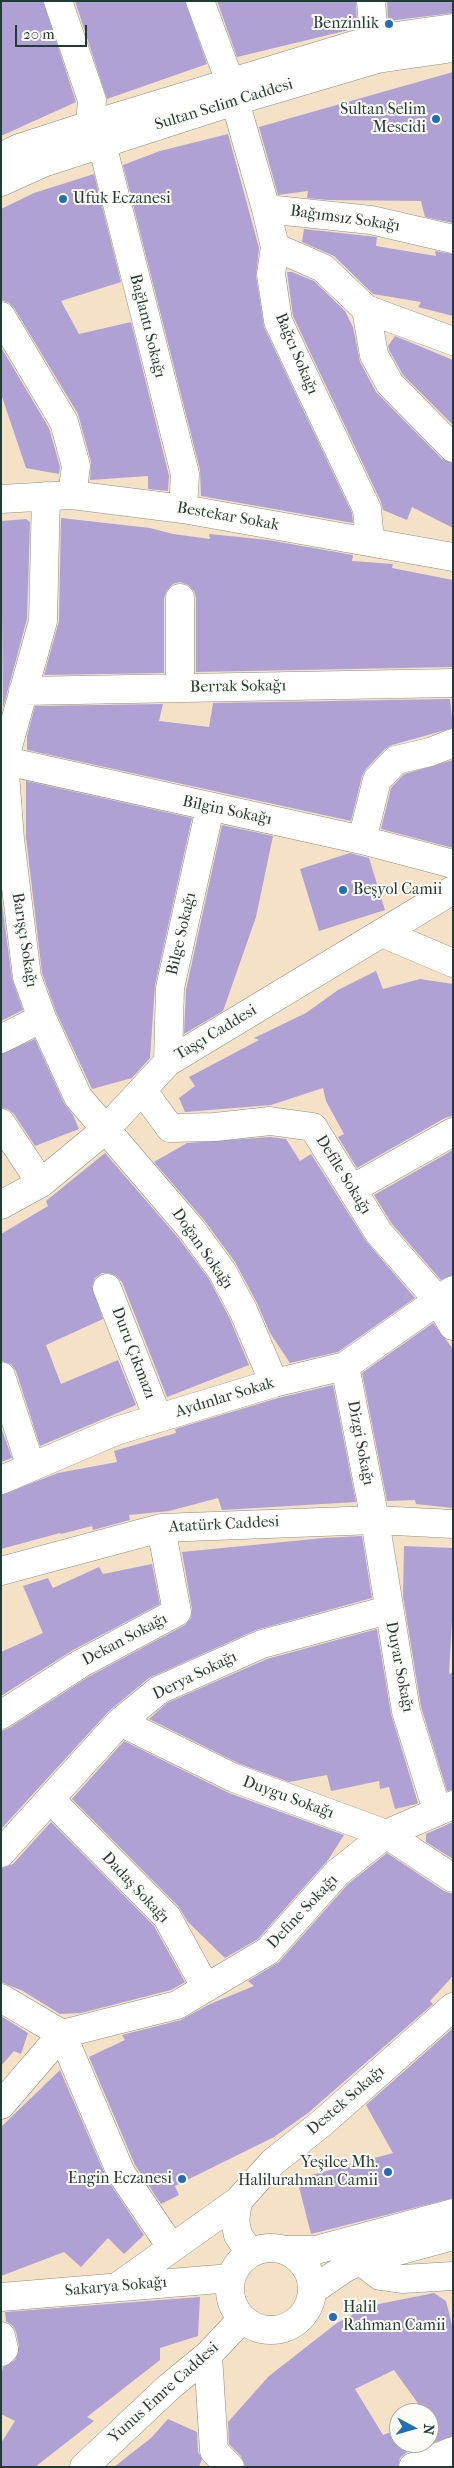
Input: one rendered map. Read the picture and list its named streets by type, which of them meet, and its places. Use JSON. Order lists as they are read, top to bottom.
{
  "streets": {
    "street": [
      "Sultan Selim Caddesi",
      "Bağımsız Sokağı",
      "Bağlantı Sokağı",
      "Bağcı Sokağı",
      "Bestekar Sokak",
      "Berrak Sokağı",
      "Bilgin Sokağı",
      "Bilge Sokağı",
      "Barışçı Sokağı",
      "Taşçı Caddesi",
      "Defile Sokağı",
      "Doğan Sokağı",
      "Duru Çıkmazı",
      "Aydınlar Sokak",
      "Dizgi Sokağı",
      "Atatürk Caddesi",
      "Dekan Sokağı",
      "Duyar Sokağı",
      "Derya Sokağı",
      "Duygu Sokağı",
      "Dadaş Sokağı",
      "Define Sokağı",
      "Destek Sokağı",
      "Sakarya Sokağı",
      "Yunus Emre Caddesi"
    ]
  },
  "crossings": [
    ["Sultan Selim Caddesi", "Bağlantı Sokağı"],
    ["Sultan Selim Caddesi", "Bağcı Sokağı"],
    ["Bağımsız Sokağı", "Bağcı Sokağı"],
    ["Bağlantı Sokağı", "Bestekar Sokak"],
    ["Bağcı Sokağı", "Bestekar Sokak"],
    ["Bestekar Sokak", "Barışçı Sokağı"],
    ["Berrak Sokağı", "Barışçı Sokağı"],
    ["Bilgin Sokağı", "Bilge Sokağı"],
    ["Bilgin Sokağı", "Barışçı Sokağı"],
    ["Bilge Sokağı", "Taşçı Caddesi"],
    ["Barışçı Sokağı", "Taşçı Caddesi"],
    ["Barışçı Sokağı", "Doğan Sokağı"],
    ["Taşçı Caddesi", "Defile Sokağı"],
    ["Taşçı Caddesi", "Doğan Sokağı"],
    ["Defile Sokağı", "Aydınlar Sokak"],
    ["Doğan Sokağı", "Aydınlar Sokak"],
    ["Duru Çıkmazı", "Aydınlar Sokak"],
    ["Aydınlar Sokak", "Dizgi Sokağı"],
    ["Dizgi Sokağı", "Atatürk Caddesi"],
    ["Dizgi Sokağı", "Duyar Sokağı"],
    ["Atatürk Caddesi", "Dekan Sokağı"],
    ["Atatürk Caddesi", "Duyar Sokağı"],
    ["Duyar Sokağı", "Derya Sokağı"],
    ["Duyar Sokağı", "Define Sokağı"],
    ["Derya Sokağı", "Duygu Sokağı"],
    ["Derya Sokağı", "Dadaş Sokağı"],
    ["Duygu Sokağı", "Define Sokağı"],
    ["Dadaş Sokağı", "Define Sokağı"],
    ["Destek Sokağı", "Sakarya Sokağı"],
    ["Sakarya Sokağı", "Yunus Emre Caddesi"]
  ],
  "places": [
    "Benzinlik",
    "Sultan Selim Mescidi",
    "Ufuk Eczanesi",
    "Beşyol Camii",
    "Yeşilce Mh. Halilurahman Camii",
    "Engin Eczanesi",
    "Halil Rahman Camii"
  ],
  "scale_bar": "20 m",
  "north": "right"
}
